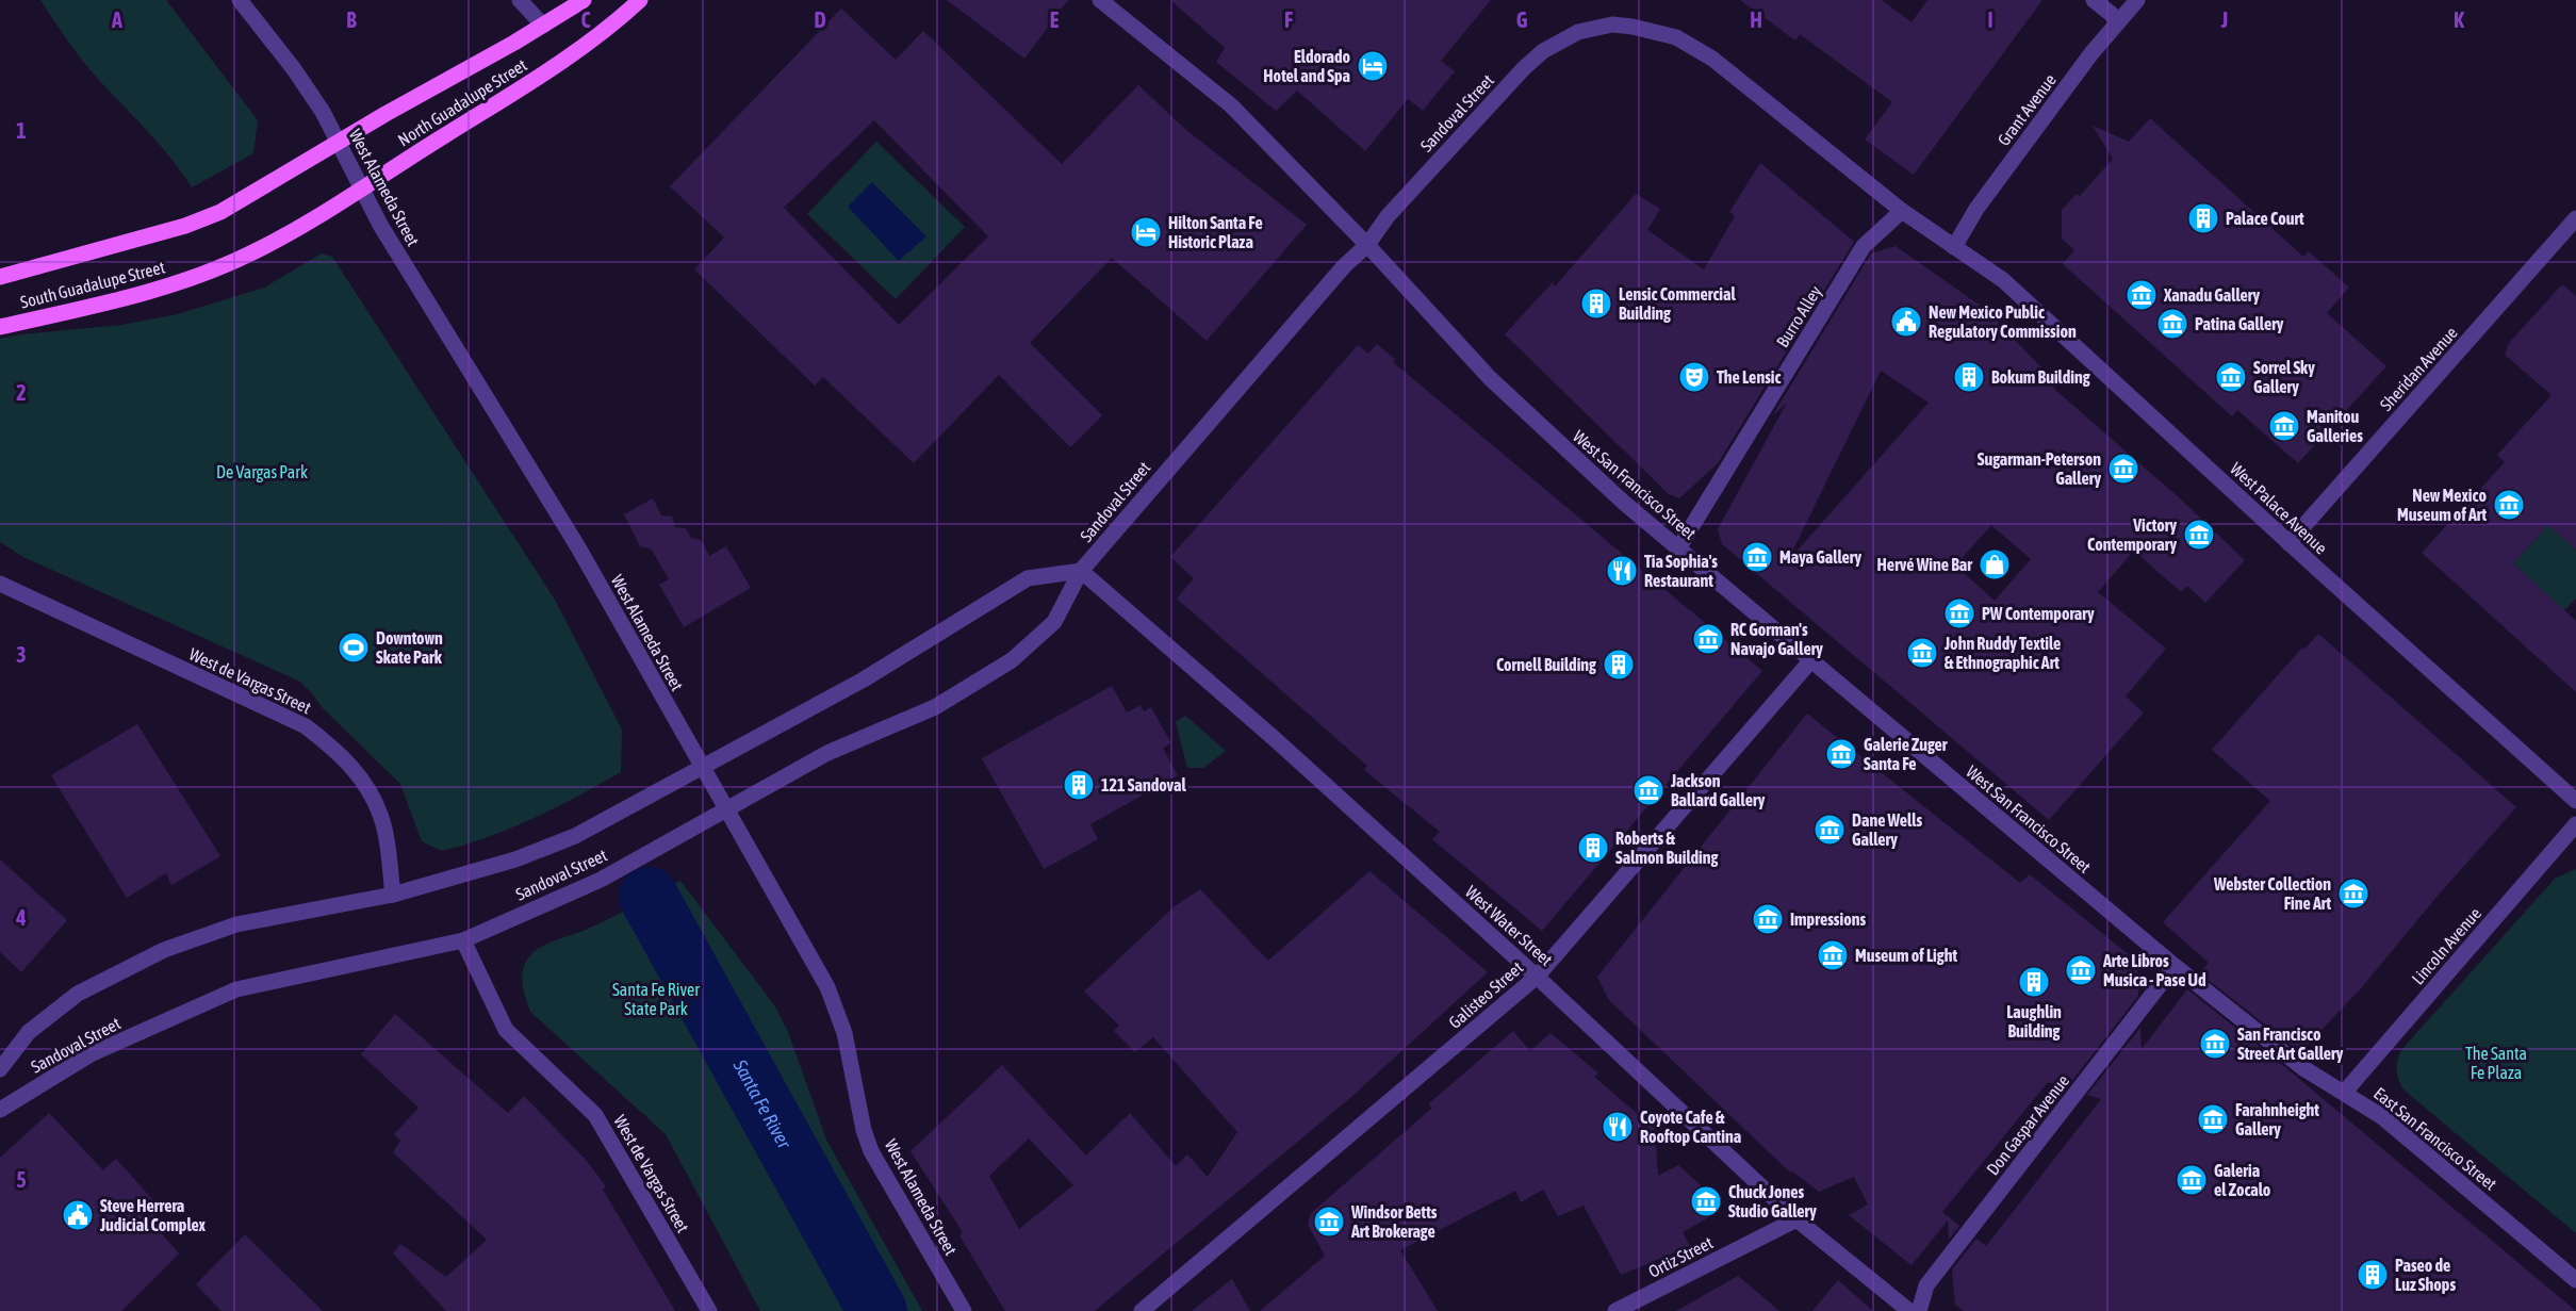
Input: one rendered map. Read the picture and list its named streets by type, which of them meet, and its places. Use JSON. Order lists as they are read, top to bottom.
{
  "streets": {
    "main road": ["North Guadalupe Street", "South Guadalupe Street"],
    "street": [
      "Grant Avenue",
      "Sandoval Street",
      "West Alameda Street",
      "Burro Alley",
      "Sheridan Avenue",
      "West San Francisco Street",
      "West Palace Avenue",
      "West de Vargas Street",
      "West Water Street",
      "Lincoln Avenue",
      "Galisteo Street",
      "Don Gaspar Avenue",
      "East San Francisco Street",
      "Ortiz Street"
    ]
  },
  "crossings": [
    ["North Guadalupe Street", "West Alameda Street"],
    ["North Guadalupe Street", "South Guadalupe Street"],
    ["Grant Avenue", "Sandoval Street"],
    ["Grant Avenue", "West Palace Avenue"],
    ["Sandoval Street", "West Alameda Street"],
    ["Sandoval Street", "Burro Alley"],
    ["Sandoval Street", "West San Francisco Street"],
    ["Sandoval Street", "West Palace Avenue"],
    ["Sandoval Street", "West de Vargas Street"],
    ["Sandoval Street", "West Water Street"],
    ["Burro Alley", "West San Francisco Street"],
    ["Sheridan Avenue", "West Palace Avenue"],
    ["West San Francisco Street", "Galisteo Street"],
    ["West San Francisco Street", "Don Gaspar Avenue"],
    ["West San Francisco Street", "East San Francisco Street"],
    ["West Water Street", "Galisteo Street"],
    ["West Water Street", "Ortiz Street"],
    ["Lincoln Avenue", "East San Francisco Street"],
    ["Don Gaspar Avenue", "East San Francisco Street"]
  ],
  "water": ["Santa Fe River"],
  "parks": ["De Vargas Park", "Santa Fe River State Park", "The Santa Fe Plaza"],
  "places": {
    "hotel": ["Eldorado Hotel and Spa", "Hilton Santa Fe Historic Plaza"],
    "building": [
      "Palace Court",
      "Lensic Commercial Building",
      "Bokum Building",
      "Cornell Building",
      "121 Sandoval",
      "Roberts & Salmon Building",
      "Laughlin Building",
      "Paseo de Luz Shops"
    ],
    "museum": [
      "Xanadu Gallery",
      "Patina Gallery",
      "Sorrel Sky Gallery",
      "Manitou Galleries",
      "Sugarman-Peterson Gallery",
      "New Mexico Museum of Art",
      "Victory Contemporary",
      "Maya Gallery",
      "PW Contemporary",
      "RC Gorman's Navajo Gallery",
      "John Ruddy Textile & Ethnographic Art",
      "Galerie Zuger Santa Fe",
      "Jackson Ballard Gallery",
      "Dane Wells Gallery",
      "Webster Collection Fine Art",
      "Impressions",
      "Museum of Light",
      "Arte Libros Musica - Pase Ud",
      "San Francisco Street Art Gallery",
      "Farahnheight Gallery",
      "Galeria el Zocalo",
      "Chuck Jones Studio Gallery",
      "Windsor Betts Art Brokerage"
    ],
    "public building": ["New Mexico Public Regulatory Commission", "Steve Herrera Judicial Complex"],
    "theatre": ["The Lensic"],
    "shop": ["Hervé Wine Bar"],
    "restaurant": ["Tia Sophia's Restaurant", "Coyote Cafe & Rooftop Cantina"],
    "sports": ["Downtown Skate Park"]
  },
  "grid": {
    "columns": [
      "A",
      "B",
      "C",
      "D",
      "E",
      "F",
      "G",
      "H",
      "I",
      "J",
      "K"
    ],
    "rows": [
      "1",
      "2",
      "3",
      "4",
      "5"
    ]
  }
}
